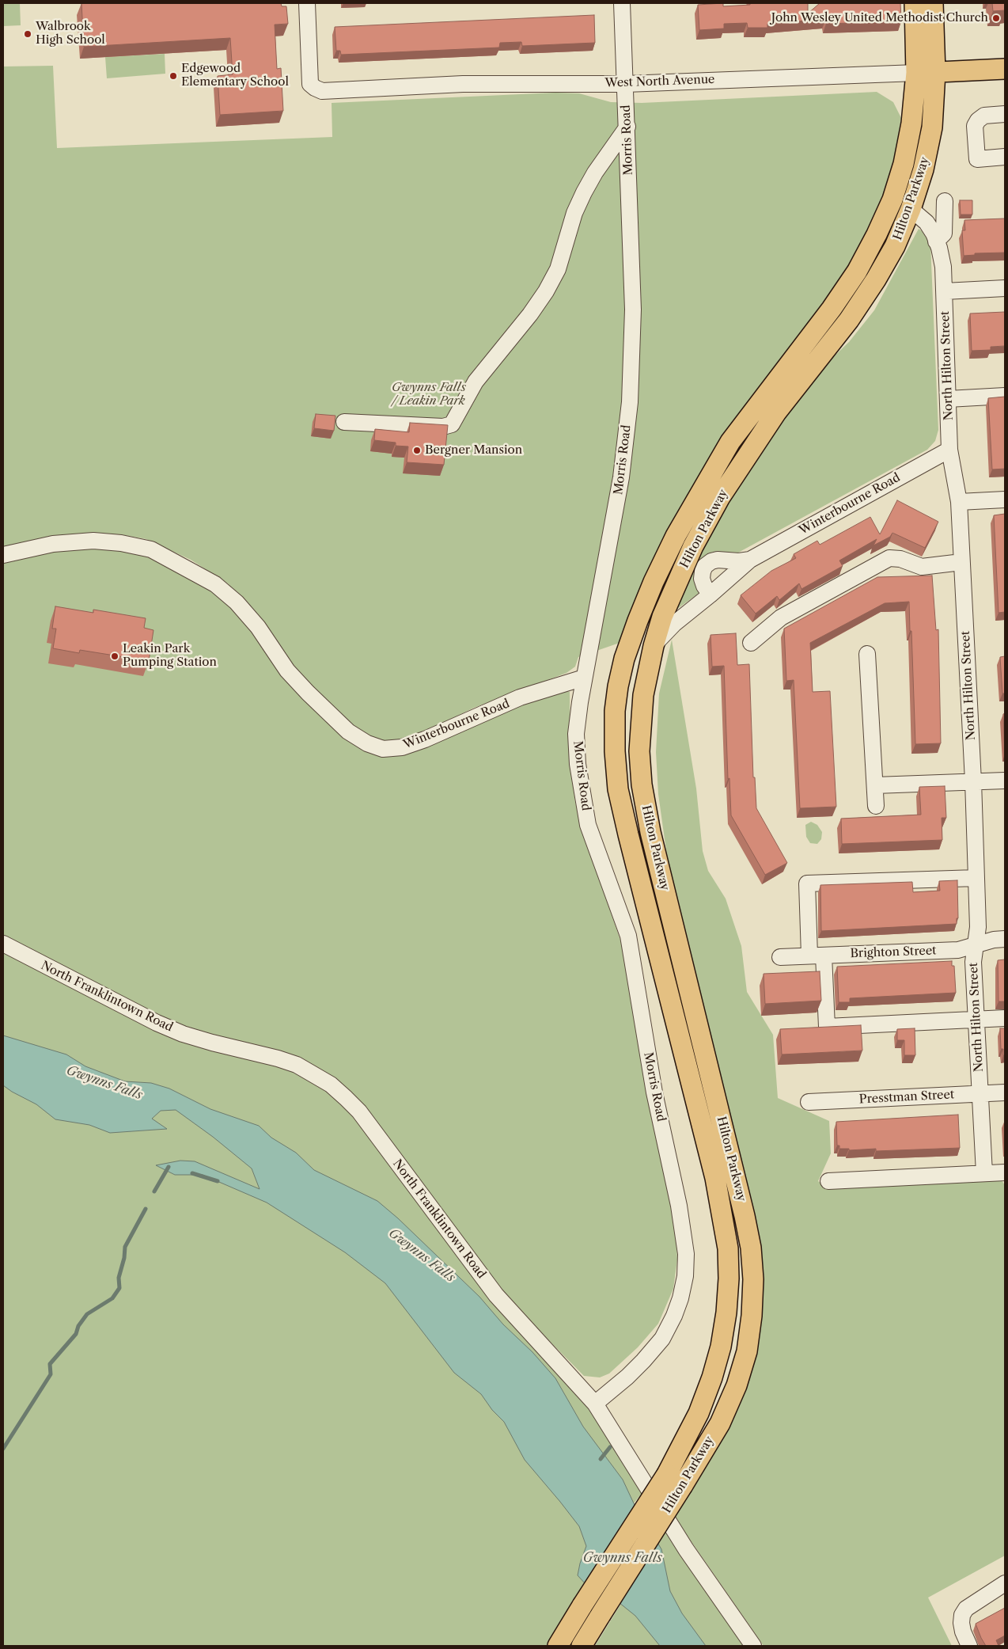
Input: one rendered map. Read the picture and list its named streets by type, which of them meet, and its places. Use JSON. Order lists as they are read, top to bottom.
{
  "streets": {
    "main road": ["West North Avenue", "Hilton Parkway"],
    "street": [
      "Morris Road",
      "North Hilton Street",
      "Winterbourne Road",
      "Brighton Street",
      "North Franklintown Road",
      "Presstman Street"
    ]
  },
  "crossings": [
    ["West North Avenue", "Morris Road"],
    ["West North Avenue", "Hilton Parkway"],
    ["Morris Road", "Winterbourne Road"],
    ["Morris Road", "North Franklintown Road"],
    ["Hilton Parkway", "North Hilton Street"],
    ["Hilton Parkway", "Winterbourne Road"],
    ["North Hilton Street", "Winterbourne Road"],
    ["North Hilton Street", "Brighton Street"],
    ["North Hilton Street", "Presstman Street"]
  ],
  "water": ["Gwynns Falls"],
  "parks": ["Gwynns Falls / Leakin Park"],
  "places": [
    "John Wesley United Methodist Church",
    "Walbrook High School",
    "Edgewood Elementary School",
    "Bergner Mansion",
    "Leakin Park Pumping Station"
  ]
}
